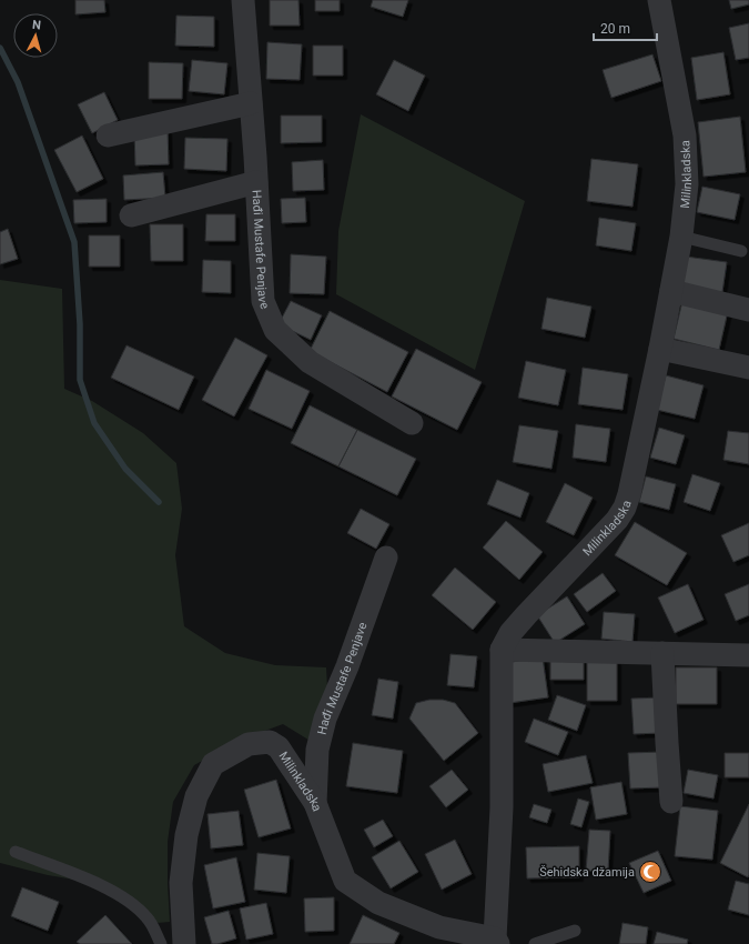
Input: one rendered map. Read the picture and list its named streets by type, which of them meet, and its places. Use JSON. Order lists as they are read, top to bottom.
{
  "streets": {
    "street": ["Milinkladska", "Hađi Mustafe Penjave"]
  },
  "crossings": [
    ["Milinkladska", "Hađi Mustafe Penjave"]
  ],
  "places": {
    "mosque": ["Šehidska džamija"]
  },
  "scale_bar": "20 m",
  "north": "top"
}
